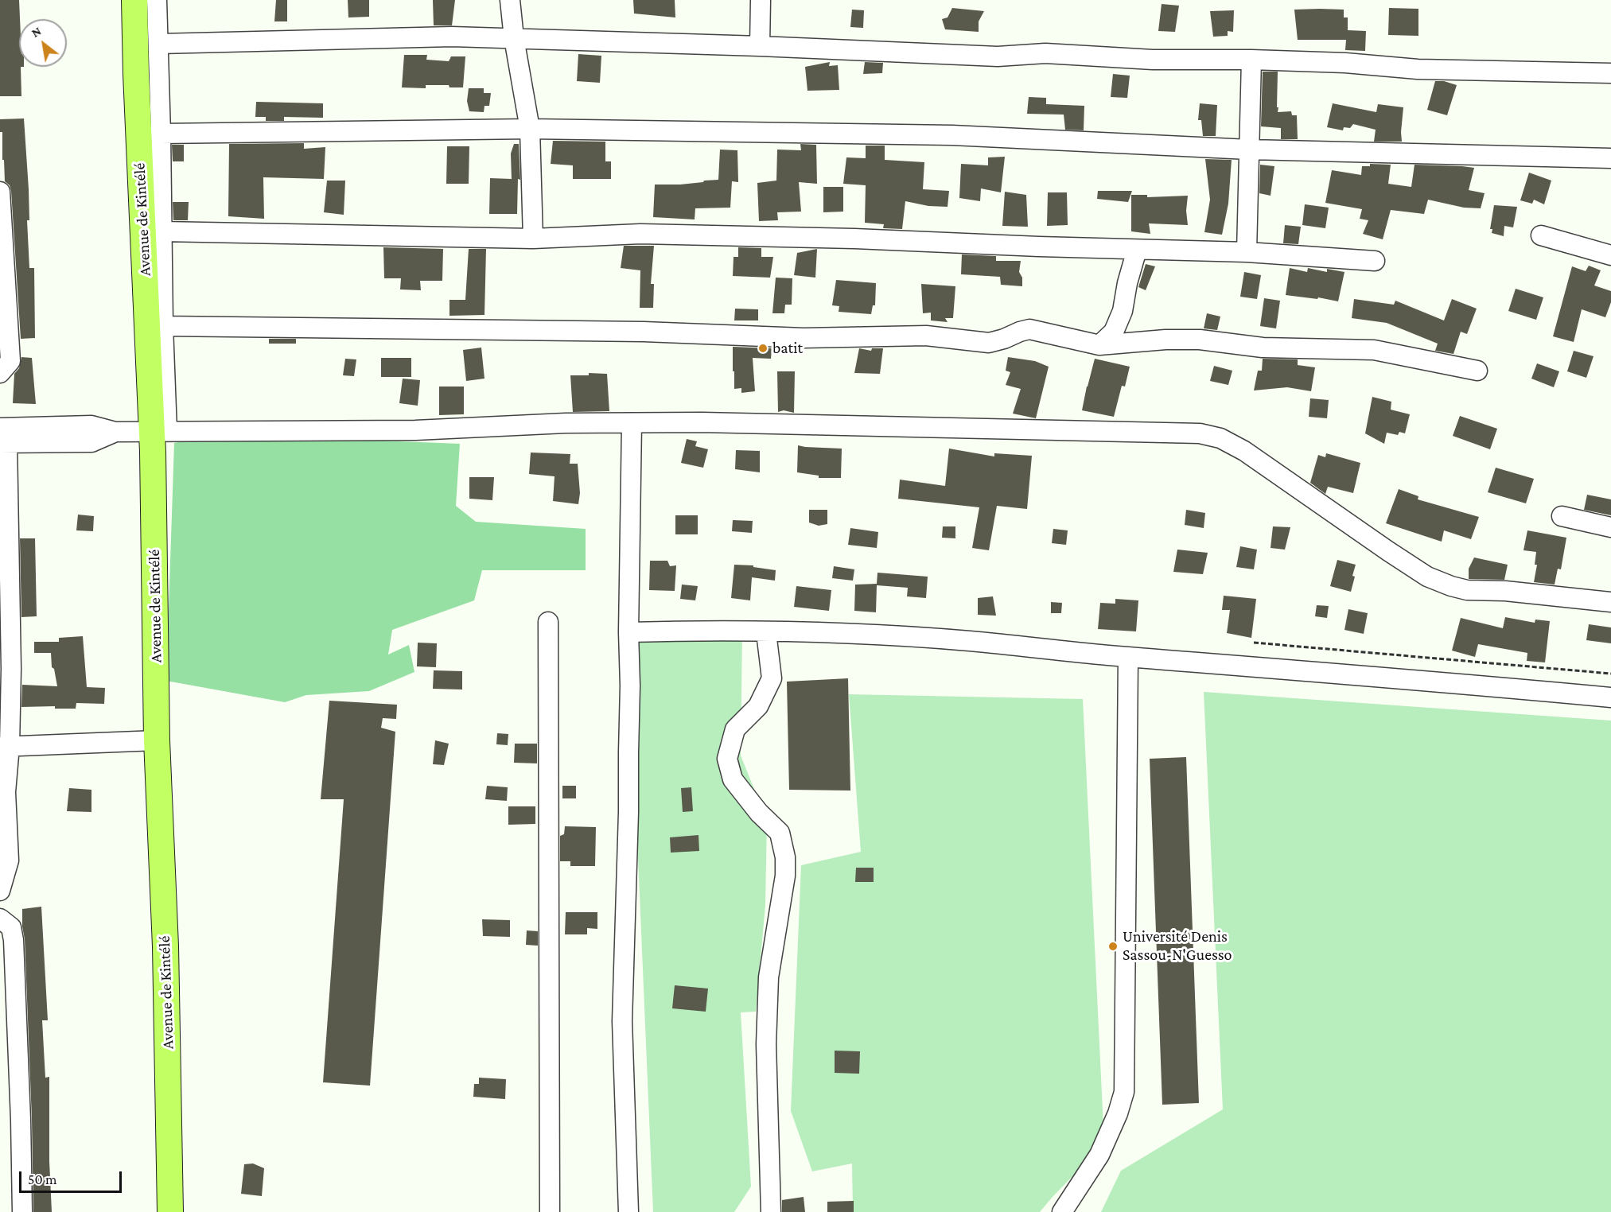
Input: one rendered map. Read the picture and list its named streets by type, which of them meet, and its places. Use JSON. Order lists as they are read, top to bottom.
{
  "streets": {
    "main road": ["Avenue de Kintélé"]
  },
  "places": ["batit", "Université Denis Sassou-N'Guesso"],
  "scale_bar": "50 m",
  "north": "top left"
}
